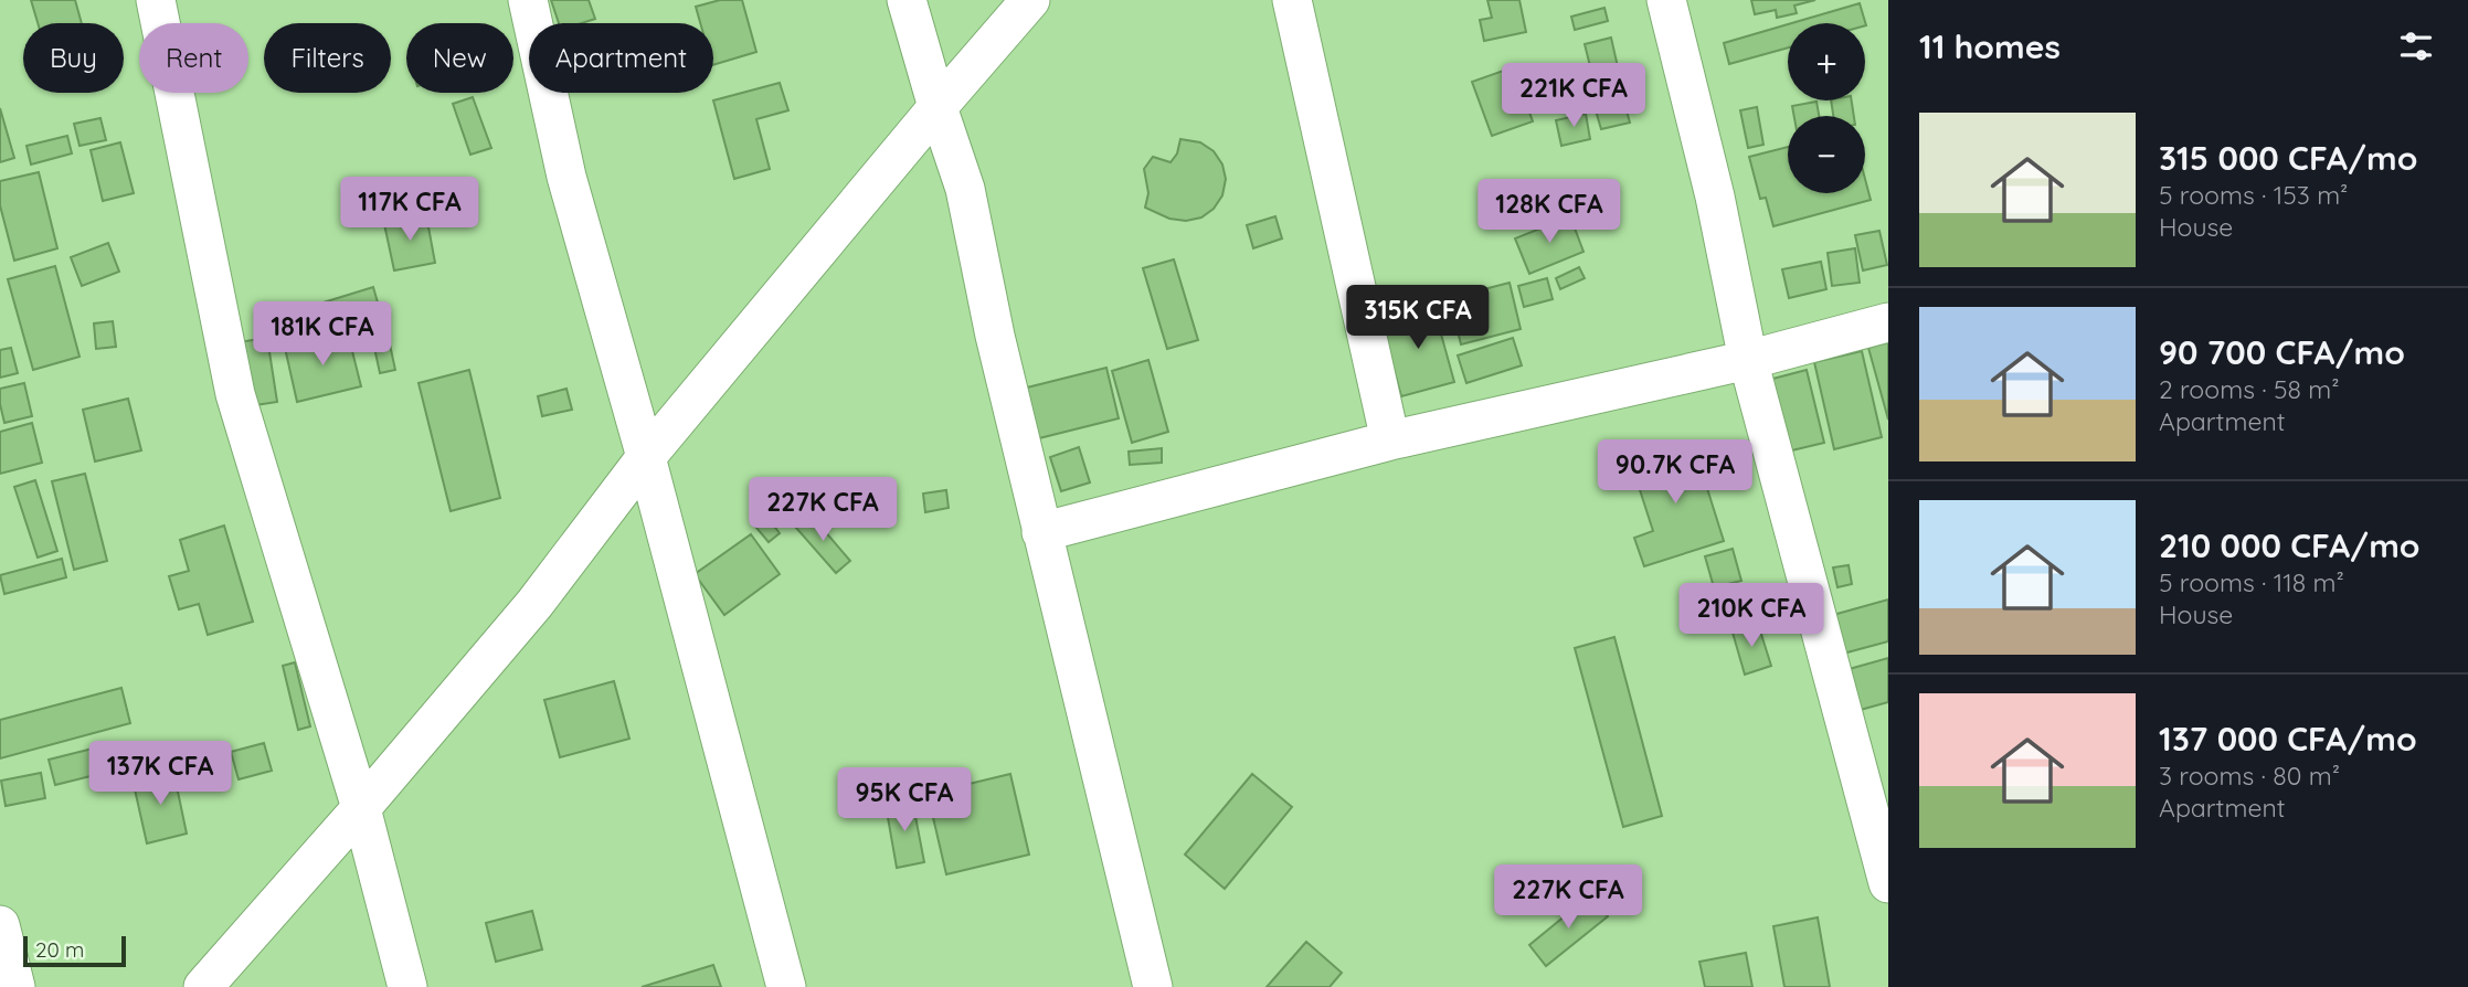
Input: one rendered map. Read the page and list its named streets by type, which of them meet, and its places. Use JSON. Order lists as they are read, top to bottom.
{
  "scale_bar": "20 m",
  "page": {
    "heading": "11 homes",
    "map_buttons": ["+", "−"],
    "chip": [
      "Buy",
      "Rent",
      "Filters",
      "New",
      "Apartment"
    ],
    "price": [
      "221K CFA",
      "117K CFA",
      "128K CFA",
      "315K CFA",
      "181K CFA",
      "90.7K CFA",
      "227K CFA",
      "210K CFA",
      "137K CFA",
      "95K CFA",
      "227K CFA"
    ],
    "list": [
      {
        "name": "315 000 CFA/mo",
        "note": "5 rooms · 153 m² · House"
      },
      {
        "name": "90 700 CFA/mo",
        "note": "2 rooms · 58 m² · Apartment"
      },
      {
        "name": "210 000 CFA/mo",
        "note": "5 rooms · 118 m² · House"
      },
      {
        "name": "137 000 CFA/mo",
        "note": "3 rooms · 80 m² · Apartment"
      }
    ],
    "scale": "20 m"
  }
}
